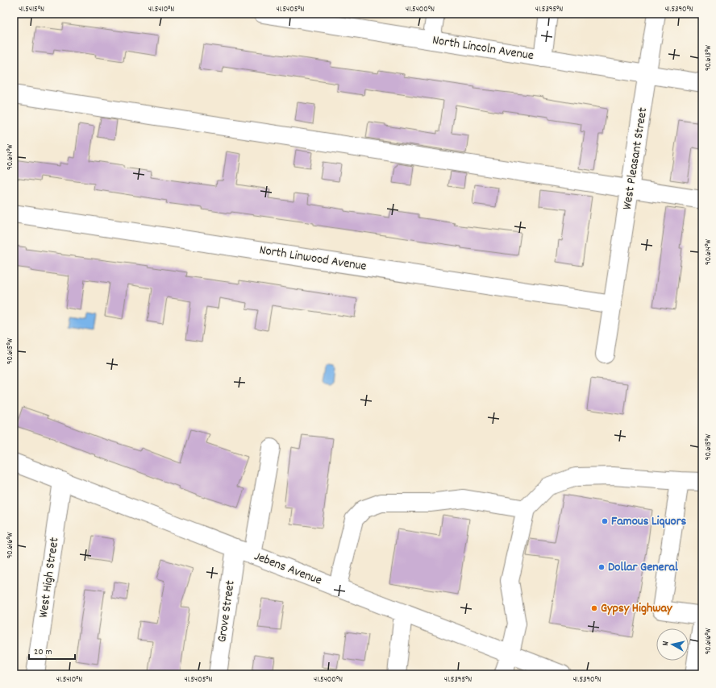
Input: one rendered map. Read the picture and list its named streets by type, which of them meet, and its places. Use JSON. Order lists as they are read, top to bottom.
{
  "streets": {
    "street": [
      "North Lincoln Avenue",
      "West Pleasant Street",
      "North Linwood Avenue",
      "Jebens Avenue",
      "West High Street",
      "Grove Street"
    ]
  },
  "crossings": [
    ["North Lincoln Avenue", "West Pleasant Street"],
    ["West Pleasant Street", "North Linwood Avenue"],
    ["Jebens Avenue", "West High Street"],
    ["Jebens Avenue", "Grove Street"]
  ],
  "places": ["Famous Liquors", "Dollar General", "Gypsy Highway"],
  "scale_bar": "20 m",
  "north": "left",
  "coordinates": [
    "41.5415°N",
    "41.5410°N",
    "41.5405°N",
    "41.5400°N",
    "41.5395°N",
    "41.5390°N",
    "90.613°W",
    "90.614°W",
    "90.615°W",
    "90.616°W"
  ]
}
